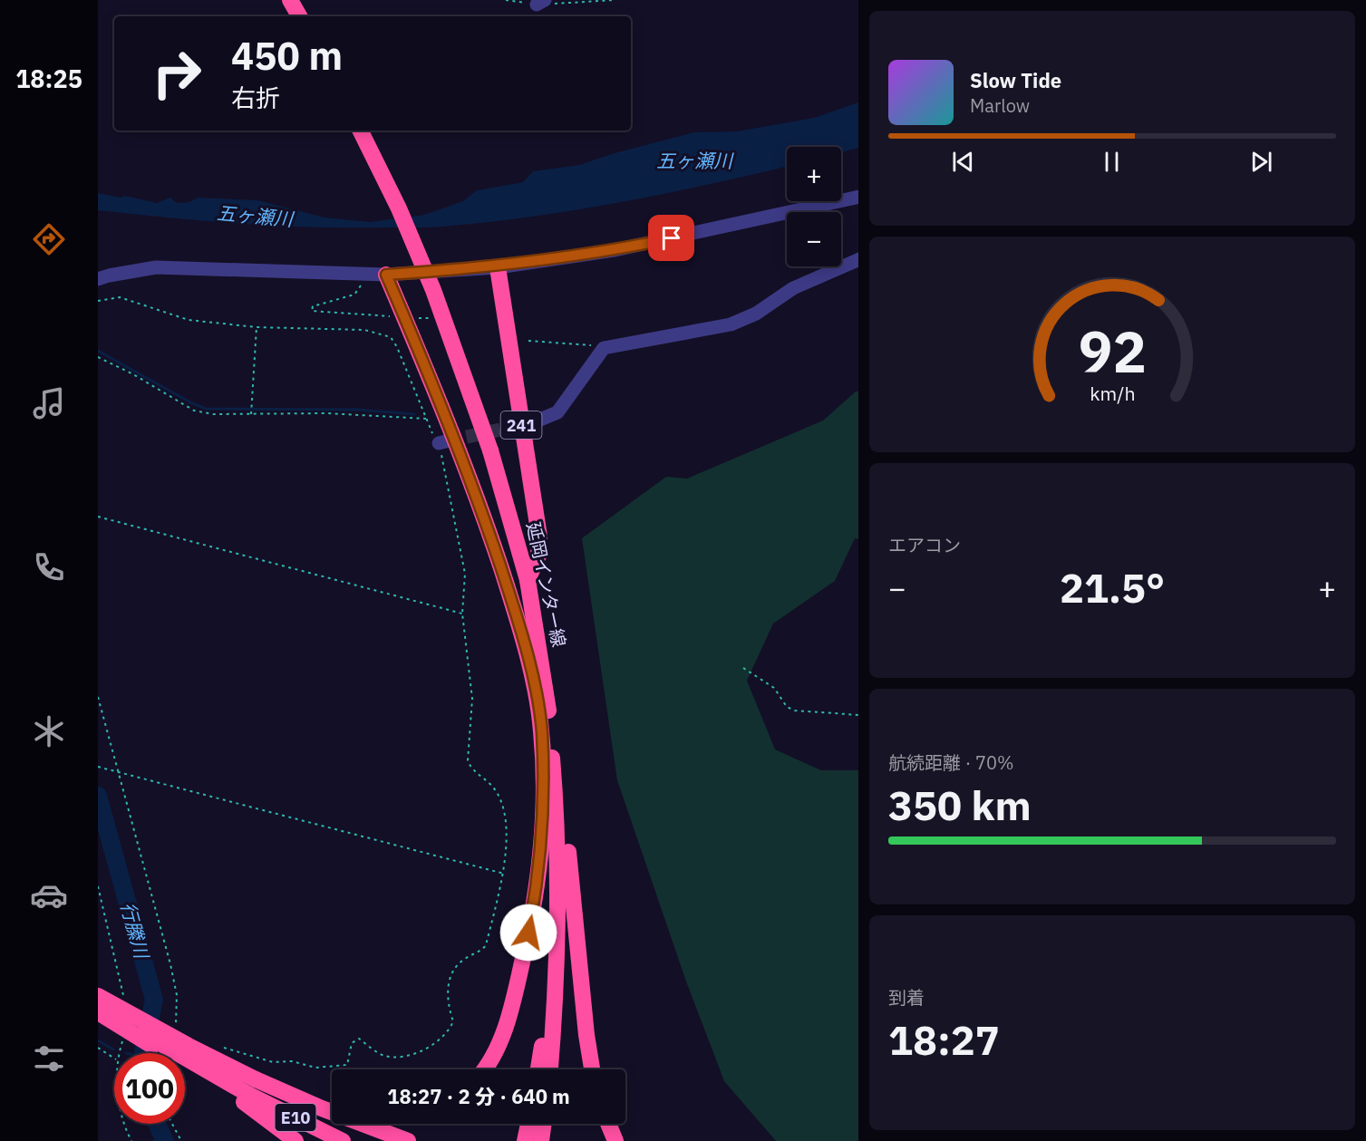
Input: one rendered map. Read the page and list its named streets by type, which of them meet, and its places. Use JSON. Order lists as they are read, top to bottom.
{
  "streets": {
    "highway": ["241", "延岡インター線", "E10"]
  },
  "crossings": [
    ["241", "延岡インター線"]
  ],
  "water": ["五ヶ瀬川", "行縢川"],
  "page": {
    "tabs": "18:25",
    "turn": ["450 m", "右折"],
    "song": ["Slow Tide", "Marlow"],
    "map_buttons": ["+", "−"],
    "tile": [
      "エアコン",
      ["航続距離 · 70%", "350 km"],
      ["到着", "18:27"]
    ],
    "heat": ["−", "21.5°", "+"],
    "limit": "100",
    "trip": "18:27 · 2 分 · 640 m",
    "gauge": ["92", "km/h"]
  }
}
